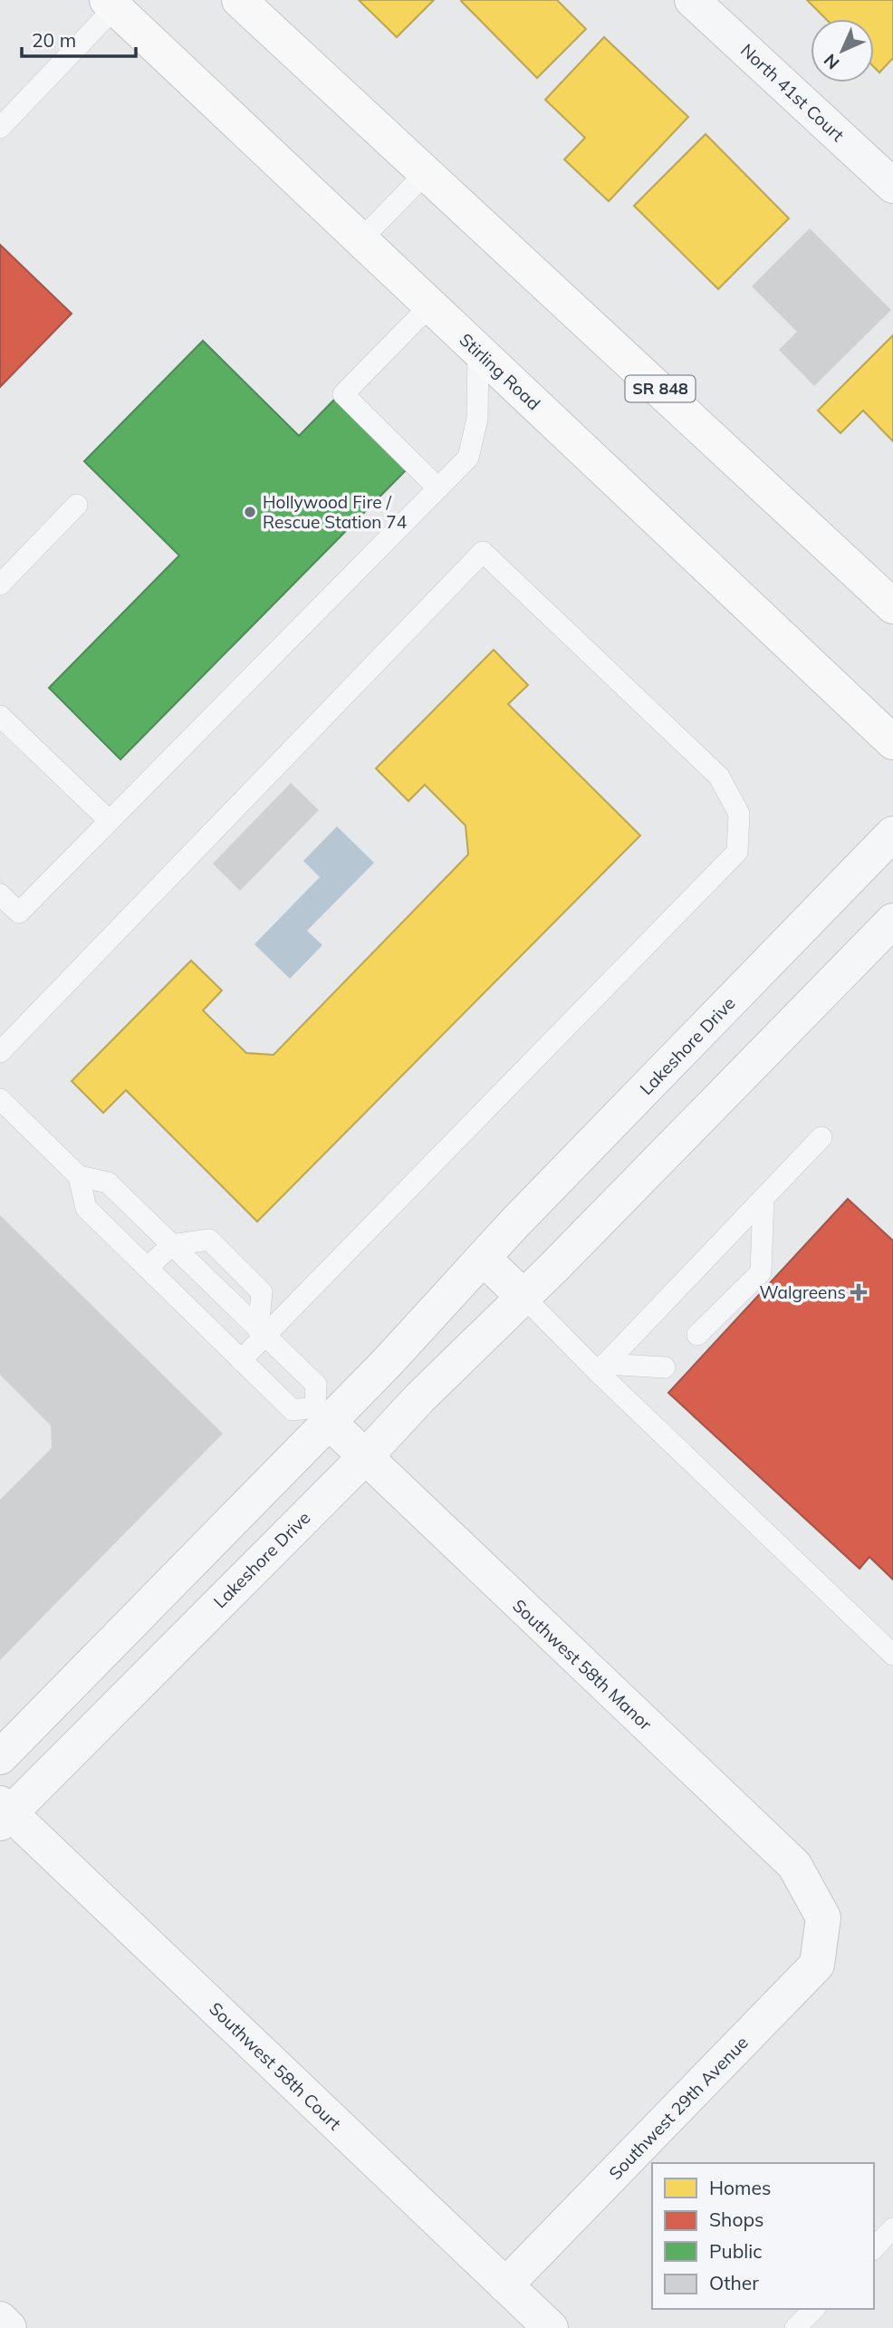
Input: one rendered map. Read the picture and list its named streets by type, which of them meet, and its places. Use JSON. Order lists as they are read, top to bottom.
{
  "streets": {
    "main road": ["Stirling Road", "SR 848"],
    "street": [
      "North 41st Court",
      "Lakeshore Drive",
      "Southwest 58th Manor",
      "Southwest 58th Court",
      "Southwest 29th Avenue"
    ]
  },
  "crossings": [
    ["Lakeshore Drive", "Southwest 58th Manor"],
    ["Lakeshore Drive", "Southwest 58th Court"],
    ["Southwest 58th Manor", "Southwest 29th Avenue"],
    ["Southwest 58th Court", "Southwest 29th Avenue"]
  ],
  "places": {
    "other": ["Hollywood Fire / Rescue Station 74"],
    "health": ["Walgreens"]
  },
  "legend": [
    "Homes",
    "Shops",
    "Public",
    "Other"
  ],
  "scale_bar": "20 m",
  "north": "bottom left"
}
